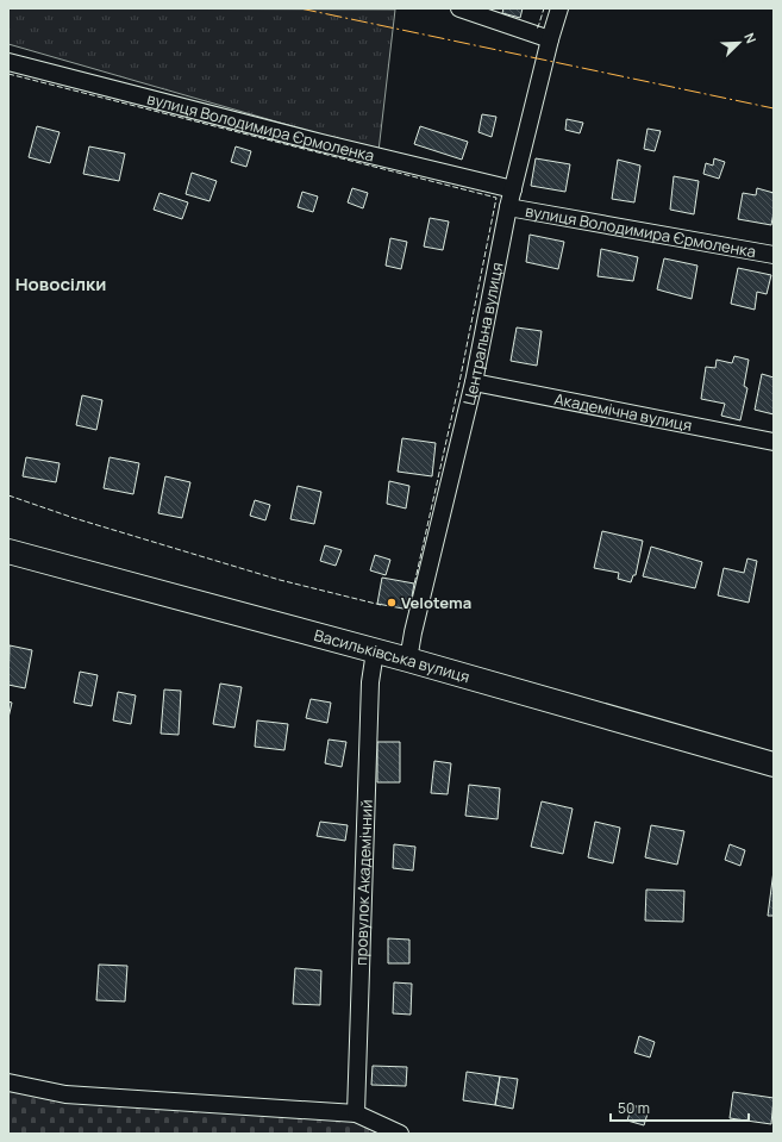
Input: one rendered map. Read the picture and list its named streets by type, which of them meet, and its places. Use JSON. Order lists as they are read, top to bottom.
{
  "streets": {
    "street": [
      "вулиця Володимира Єрмоленка",
      "Центральна вулиця",
      "Академічна вулиця",
      "Васильківська вулиця",
      "провулок Академічний"
    ]
  },
  "crossings": [
    ["вулиця Володимира Єрмоленка", "Центральна вулиця"],
    ["Центральна вулиця", "Академічна вулиця"],
    ["Центральна вулиця", "Васильківська вулиця"],
    ["Васильківська вулиця", "провулок Академічний"]
  ],
  "districts": ["Новосілки"],
  "places": ["Velotema"],
  "scale_bar": "50 m",
  "north": "top right"
}
